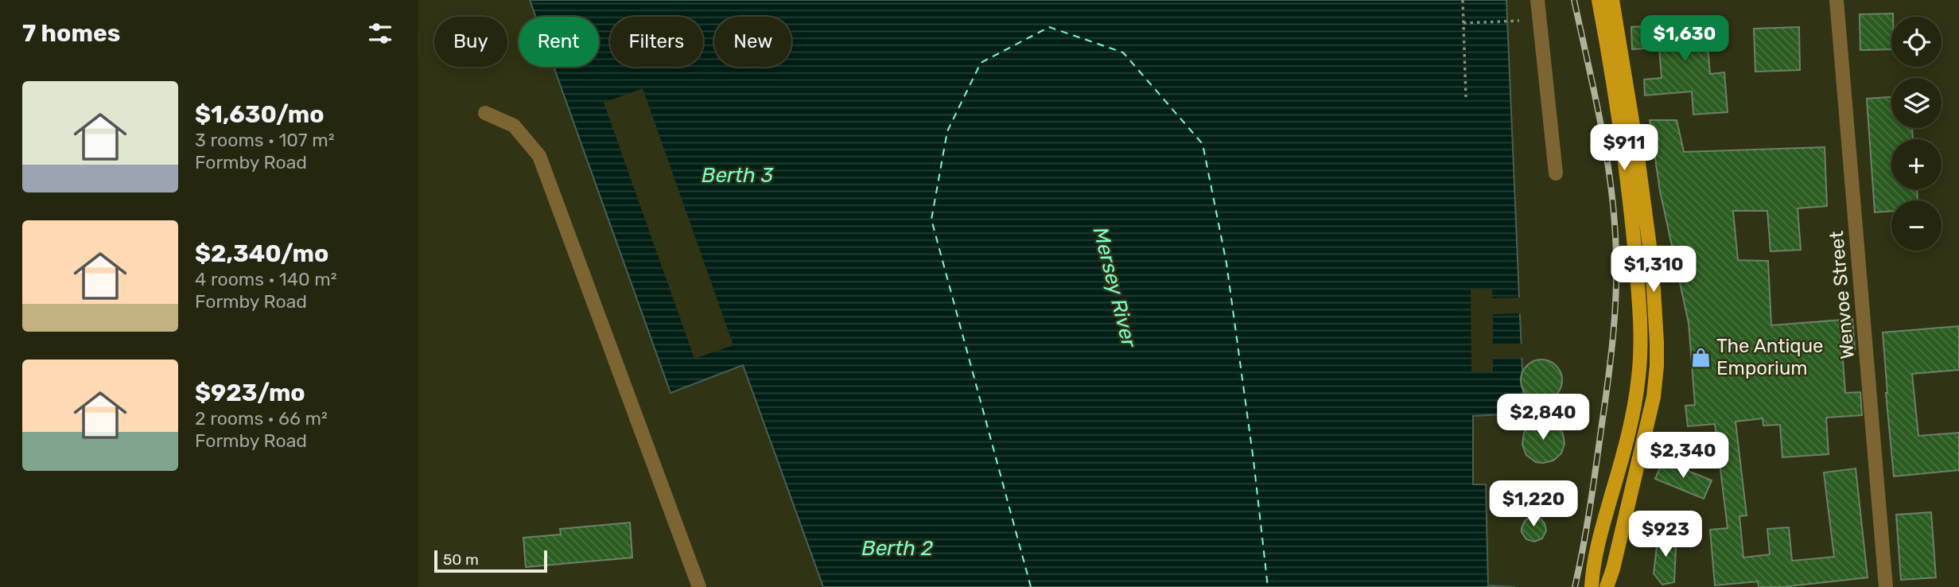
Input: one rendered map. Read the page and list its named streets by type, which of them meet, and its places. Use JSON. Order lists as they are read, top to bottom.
{
  "streets": {
    "street": ["Wenvoe Street"]
  },
  "water": ["Berth 3", "Mersey River", "Berth 2"],
  "places": {
    "shop": ["The Antique Emporium"]
  },
  "scale_bar": "50 m",
  "page": {
    "heading": "7 homes",
    "price": [
      "$1,630",
      "$911",
      "$1,310",
      "$2,840",
      "$2,340",
      "$1,220",
      "$923"
    ],
    "map_buttons": ["+", "−"],
    "chip": [
      "Buy",
      "Rent",
      "Filters",
      "New"
    ],
    "list": [
      {
        "name": "$1,630/mo",
        "note": "3 rooms · 107 m² · Formby Road"
      },
      {
        "name": "$2,340/mo",
        "note": "4 rooms · 140 m² · Formby Road"
      },
      {
        "name": "$923/mo",
        "note": "2 rooms · 66 m² · Formby Road"
      }
    ],
    "scale": "50 m"
  }
}
